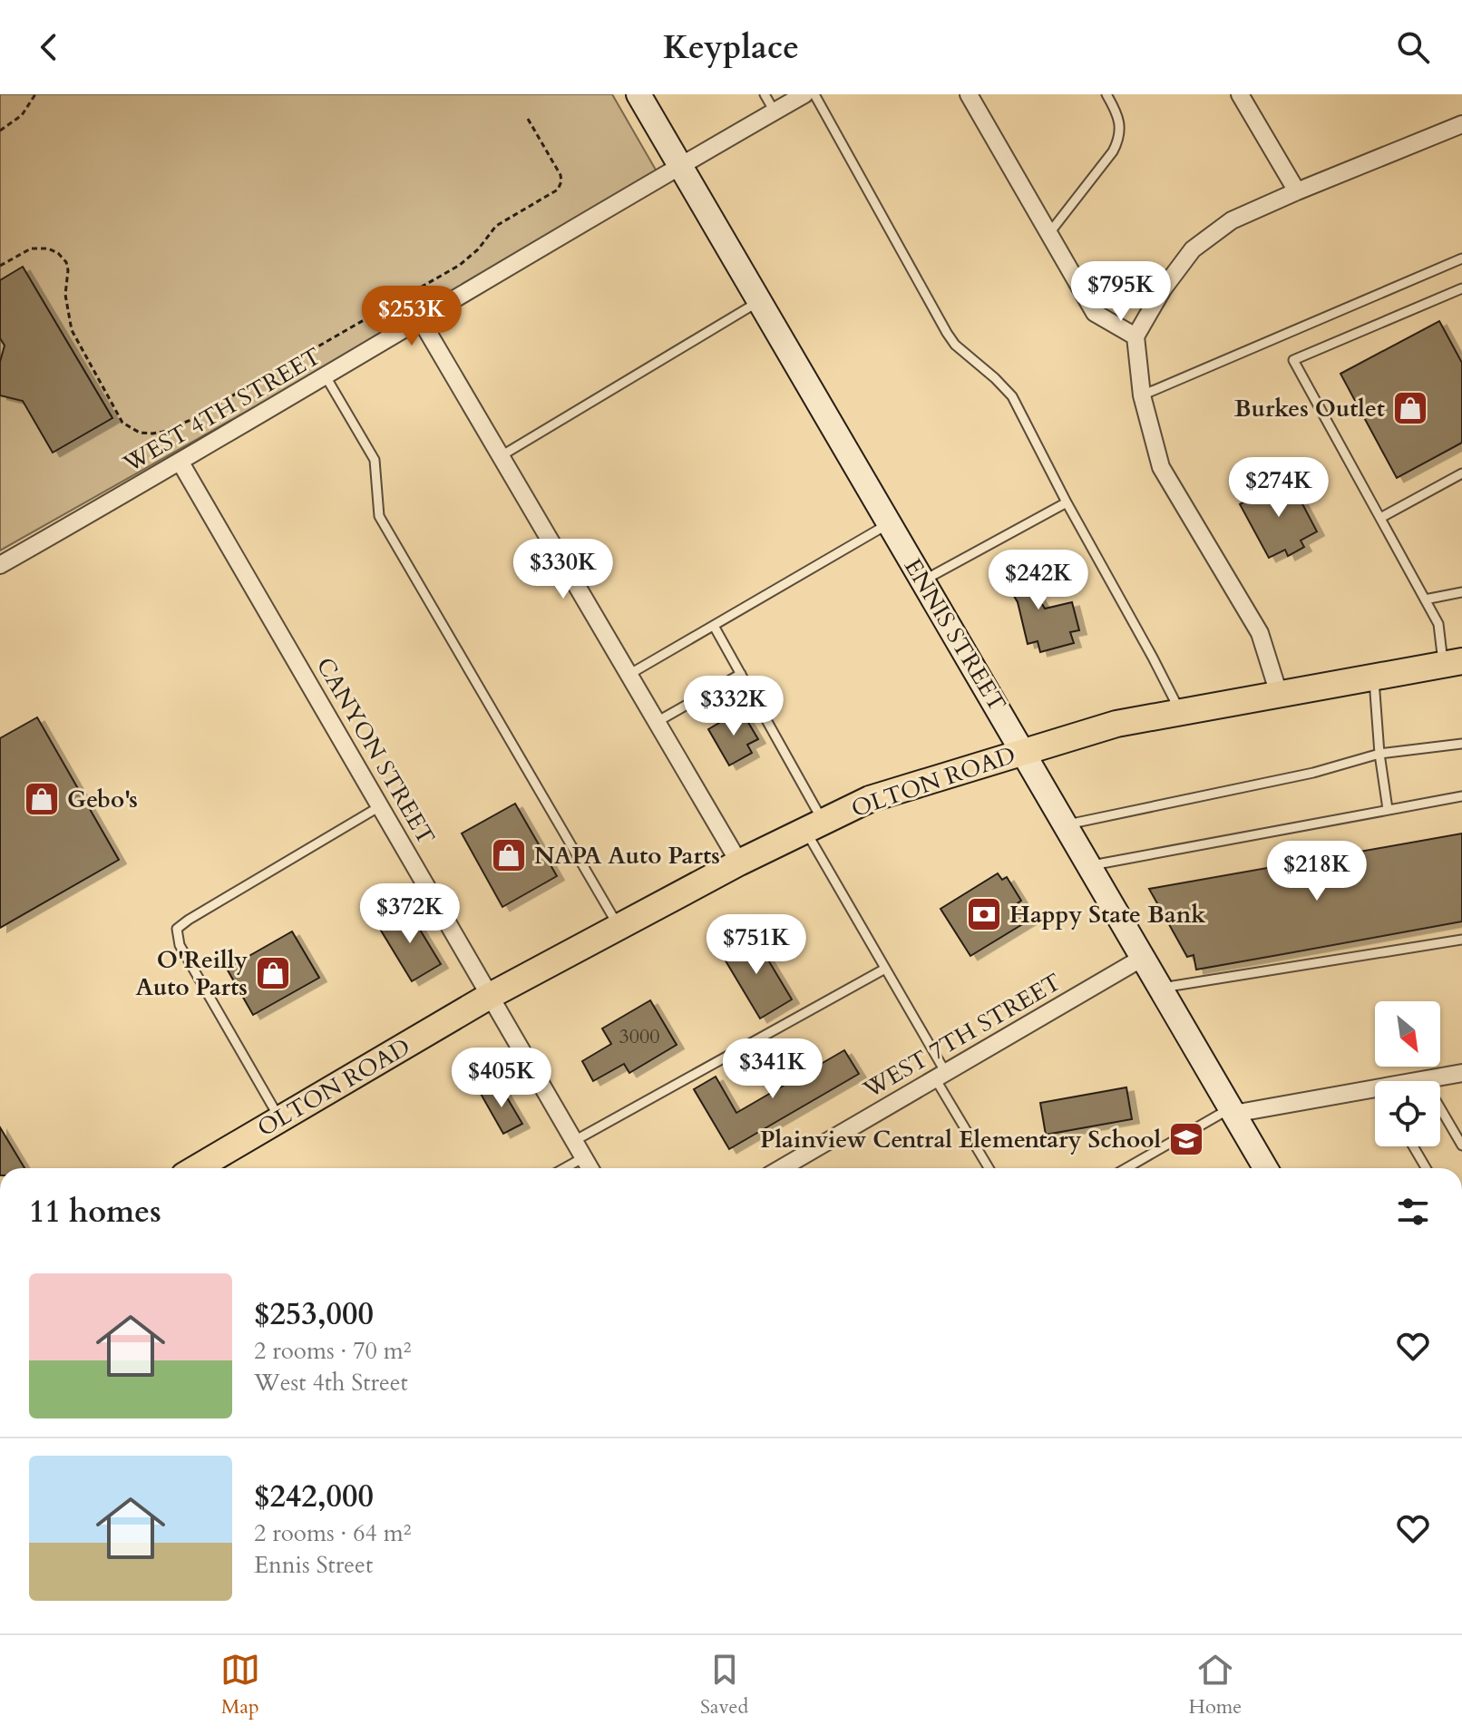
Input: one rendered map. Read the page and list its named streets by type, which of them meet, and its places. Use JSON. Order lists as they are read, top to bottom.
{
  "streets": {
    "main road": ["ENNIS STREET", "OLTON ROAD"],
    "street": ["WEST 4TH STREET", "CANYON STREET", "WEST 7TH STREET"]
  },
  "crossings": [
    ["WEST 4TH STREET", "ENNIS STREET"],
    ["WEST 4TH STREET", "CANYON STREET"],
    ["ENNIS STREET", "OLTON ROAD"],
    ["ENNIS STREET", "WEST 7TH STREET"],
    ["CANYON STREET", "OLTON ROAD"]
  ],
  "places": {
    "shop": [
      "Burkes Outlet",
      "Gebo's",
      "NAPA Auto Parts",
      "O'Reilly Auto Parts"
    ],
    "bank": ["Happy State Bank"],
    "school or university": ["Plainview Central Elementary School"]
  },
  "house_numbers": ["3000"],
  "north": "bottom right",
  "page": {
    "header": "Keyplace",
    "price": [
      "$795K",
      "$253K",
      "$274K",
      "$330K",
      "$242K",
      "$332K",
      "$218K",
      "$372K",
      "$751K",
      "$341K",
      "$405K"
    ],
    "heading": "11 homes",
    "list": [
      {
        "name": "$253,000",
        "note": "2 rooms · 70 m² · West 4th Street"
      },
      {
        "name": "$242,000",
        "note": "2 rooms · 64 m² · Ennis Street"
      }
    ],
    "tabs": ["Map", "Saved", "Home"]
  }
}
